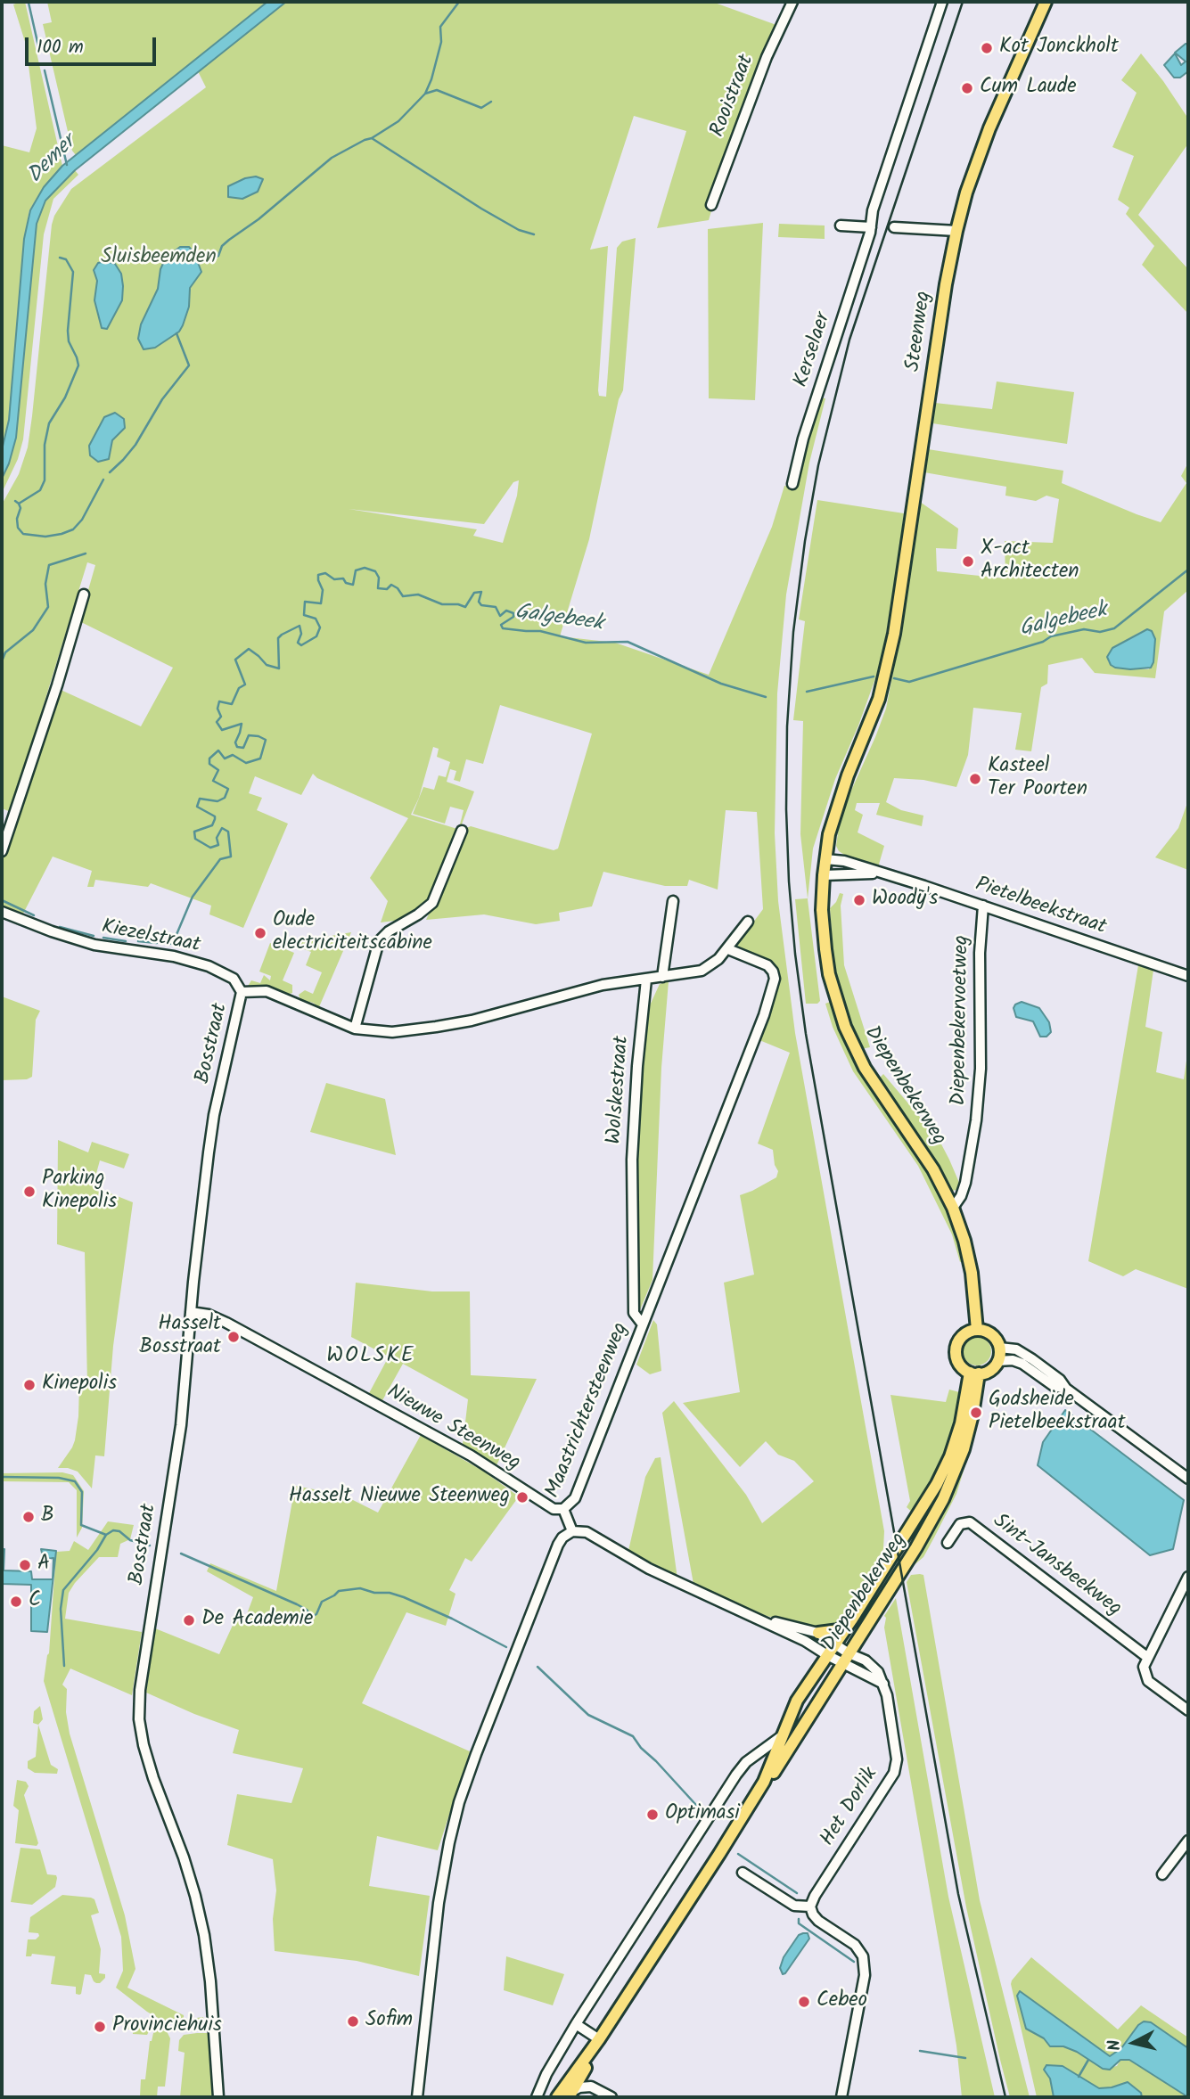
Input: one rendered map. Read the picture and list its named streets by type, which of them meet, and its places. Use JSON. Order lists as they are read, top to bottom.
{
  "streets": {
    "main road": ["Steenweg", "Diepenbekerweg"],
    "street": [
      "Rooistraat",
      "Kerselaer",
      "Pietelbeekstraat",
      "Kiezelstraat",
      "Diepenbekervoetweg",
      "Bosstraat",
      "Wolskestraat",
      "Maastrichtersteenweg",
      "Nieuwe Steenweg",
      "Sint-Jansbeekweg",
      "Het Dorlik"
    ]
  },
  "crossings": [
    ["Steenweg", "Diepenbekerweg"],
    ["Pietelbeekstraat", "Diepenbekervoetweg"],
    ["Pietelbeekstraat", "Diepenbekerweg"],
    ["Kiezelstraat", "Bosstraat"],
    ["Diepenbekervoetweg", "Diepenbekerweg"],
    ["Bosstraat", "Nieuwe Steenweg"],
    ["Diepenbekerweg", "Het Dorlik"],
    ["Wolskestraat", "Maastrichtersteenweg"],
    ["Maastrichtersteenweg", "Nieuwe Steenweg"]
  ],
  "districts": ["WOLSKE"],
  "water": ["Demer", "Galgebeek"],
  "parks": ["Sluisbeemden"],
  "places": [
    "Kot Jonckholt",
    "Cum Laude",
    "X-act Architecten",
    "Kasteel Ter Poorten",
    "Woody's",
    "Oude electriciteitscabine",
    "Parking Kinepolis",
    "Hasselt Bosstraat",
    "Kinepolis",
    "Godsheide Pietelbeekstraat",
    "Hasselt Nieuwe Steenweg",
    "B",
    "A",
    "C",
    "De Academie",
    "Optimasi",
    "Cebeo",
    "Sofim",
    "Provinciehuis"
  ],
  "scale_bar": "100 m",
  "north": "left"
}
